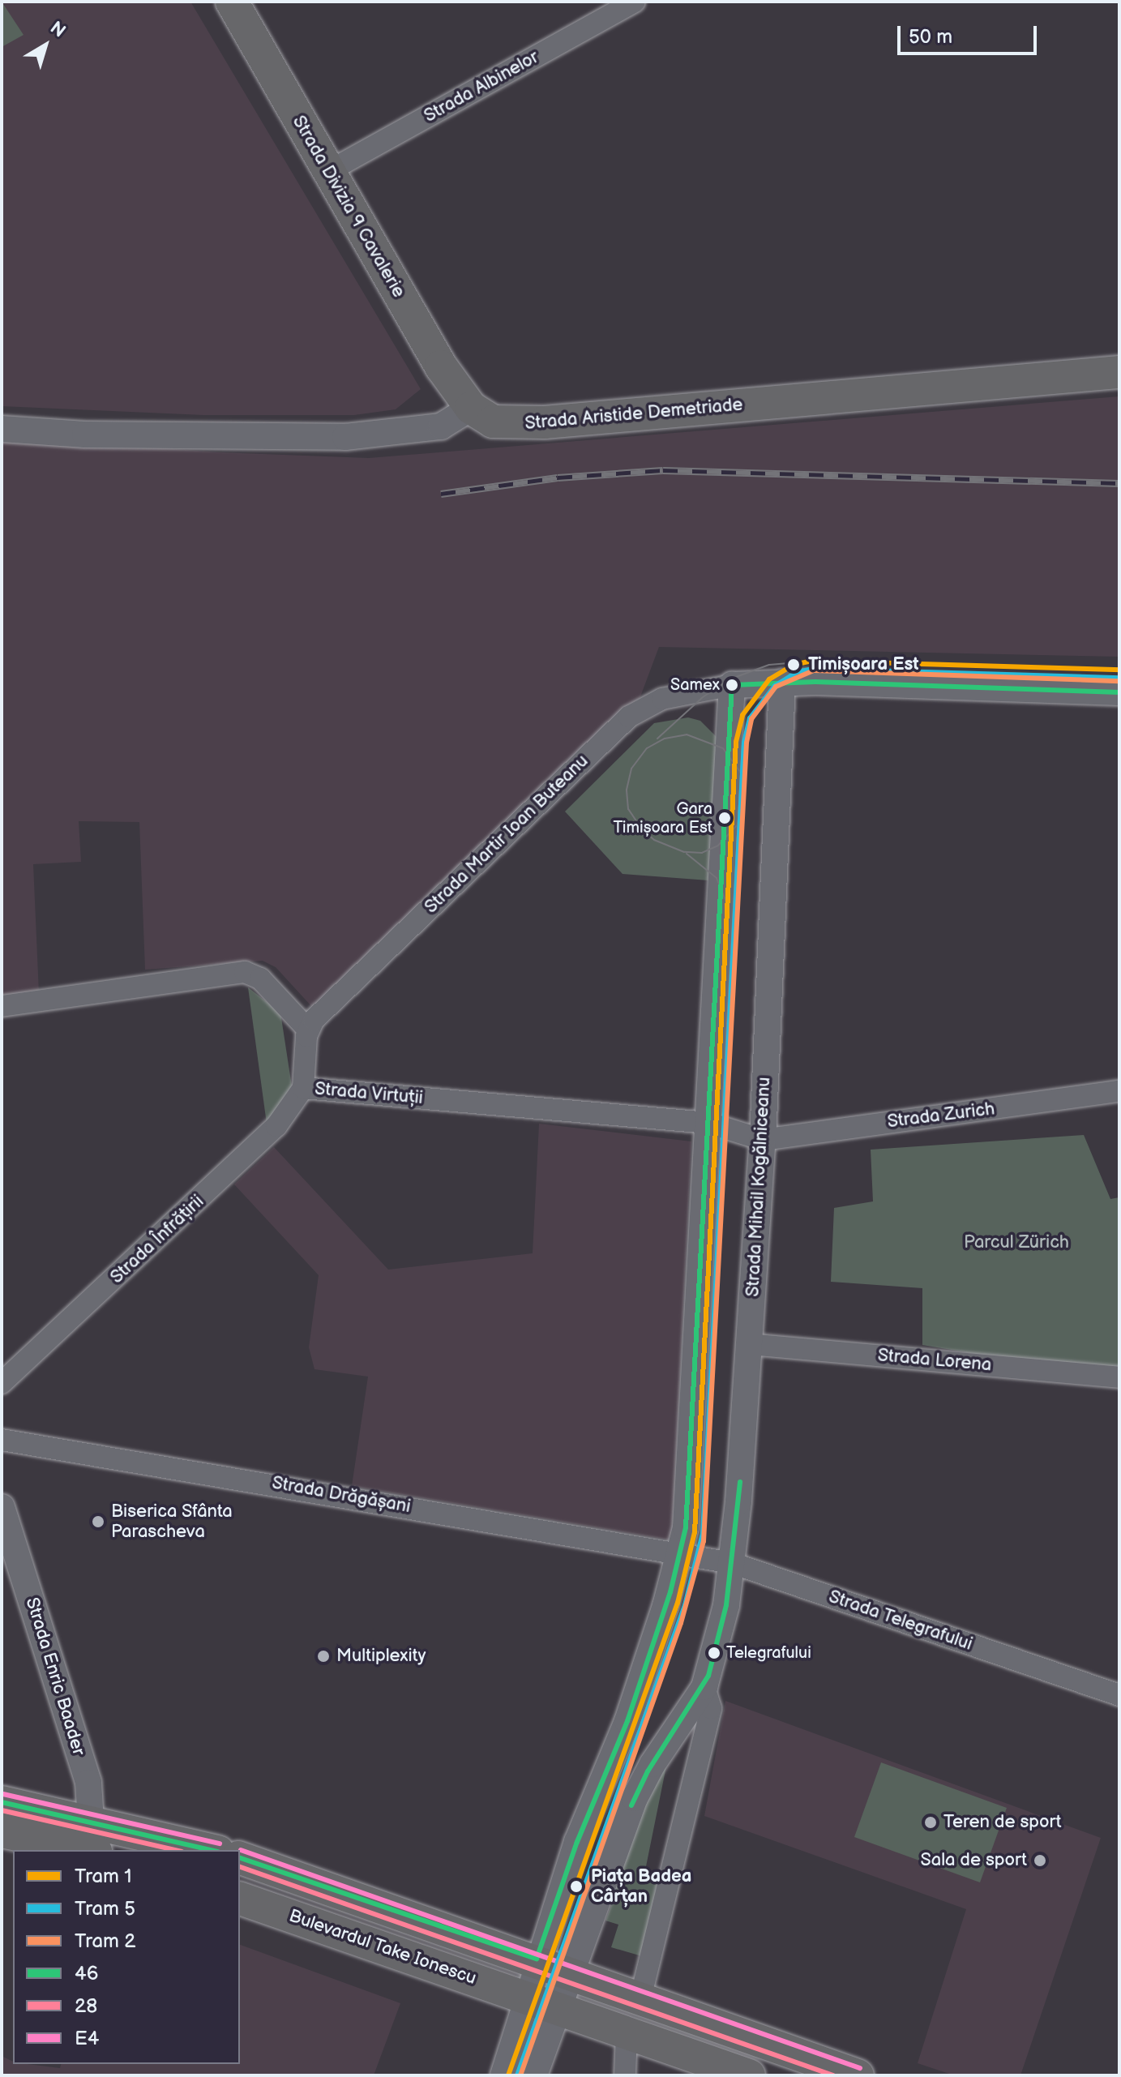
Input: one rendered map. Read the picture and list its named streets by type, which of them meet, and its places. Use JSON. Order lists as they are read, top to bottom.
{
  "streets": {
    "main road": ["Strada Divizia 9 Cavalerie", "Strada Aristide Demetriade", "Bulevardul Take Ionescu"],
    "street": [
      "Strada Albinelor",
      "Strada Martir Ioan Buteanu",
      "Strada Virtuții",
      "Strada Zurich",
      "Strada Mihail Kogălniceanu",
      "Strada Înfrățirii",
      "Strada Lorena",
      "Strada Drăgășani",
      "Strada Telegrafului",
      "Strada Enric Baader"
    ]
  },
  "crossings": [
    ["Strada Albinelor", "Strada Divizia 9 Cavalerie"],
    ["Strada Divizia 9 Cavalerie", "Strada Aristide Demetriade"],
    ["Strada Martir Ioan Buteanu", "Strada Virtuții"],
    ["Strada Virtuții", "Strada Zurich"],
    ["Strada Virtuții", "Strada Mihail Kogălniceanu"],
    ["Strada Virtuții", "Strada Înfrățirii"],
    ["Strada Zurich", "Strada Mihail Kogălniceanu"],
    ["Strada Mihail Kogălniceanu", "Strada Lorena"],
    ["Strada Mihail Kogălniceanu", "Strada Telegrafului"],
    ["Strada Mihail Kogălniceanu", "Bulevardul Take Ionescu"],
    ["Strada Drăgășani", "Strada Telegrafului"]
  ],
  "parks": ["Parcul Zürich"],
  "places": [
    "Timișoara Est",
    "Samex",
    "Gara Timișoara Est",
    "Biserica Sfânta Parascheva",
    "Telegrafului",
    "Multiplexity",
    "Teren de sport",
    "Sala de sport",
    "Piața Badea Cârțan"
  ],
  "lines": [
    "tram line 1",
    "tram line 5",
    "tram line 2",
    "transit line 46",
    "transit line E4",
    "transit line 28"
  ],
  "legend": [
    "Tram 1",
    "Tram 5",
    "Tram 2",
    "46",
    "28",
    "E4"
  ],
  "scale_bar": "50 m",
  "north": "top right"
}
